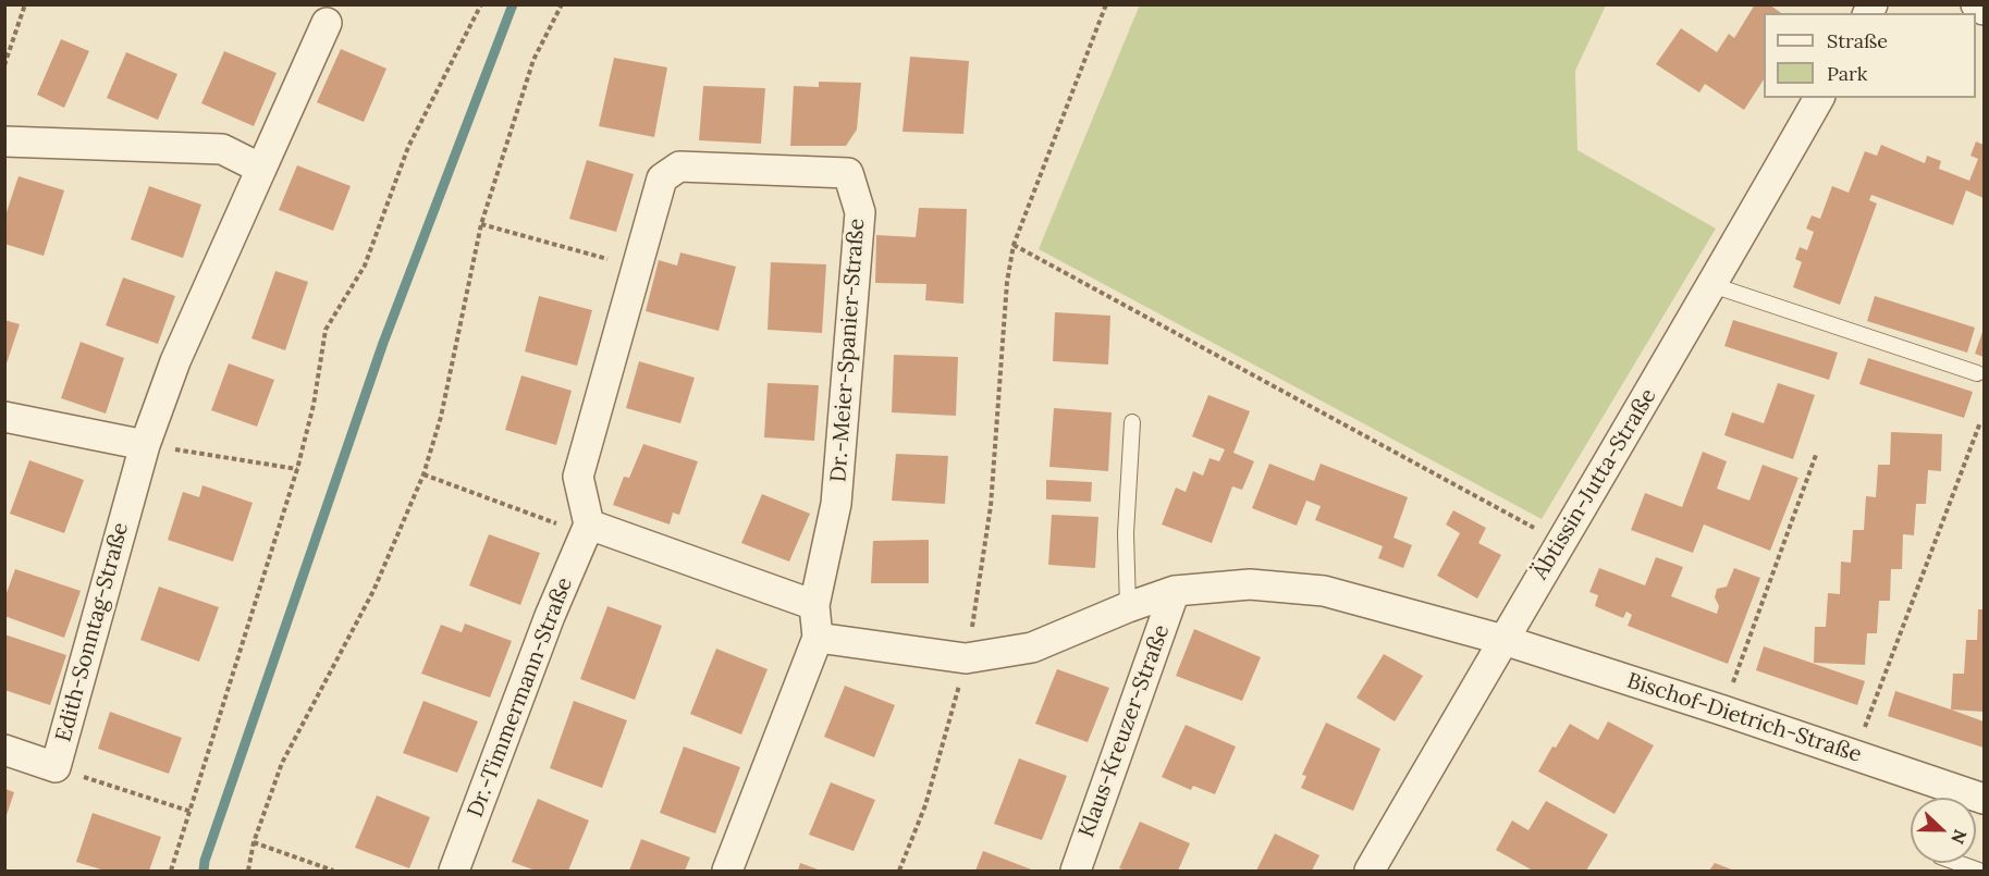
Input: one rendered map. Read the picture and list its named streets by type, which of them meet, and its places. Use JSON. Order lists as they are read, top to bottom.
{
  "streets": {
    "street": [
      "Dr.-Meier-Spanier-Straße",
      "Äbtissin-Jutta-Straße",
      "Edith-Sonntag-Straße",
      "Dr.-Timmermann-Straße",
      "Bischof-Dietrich-Straße",
      "Klaus-Kreuzer-Straße"
    ]
  },
  "crossings": [
    ["Dr.-Meier-Spanier-Straße", "Dr.-Timmermann-Straße"],
    ["Äbtissin-Jutta-Straße", "Bischof-Dietrich-Straße"],
    ["Bischof-Dietrich-Straße", "Klaus-Kreuzer-Straße"]
  ],
  "legend": ["Straße", "Park"],
  "north": "right"
}
